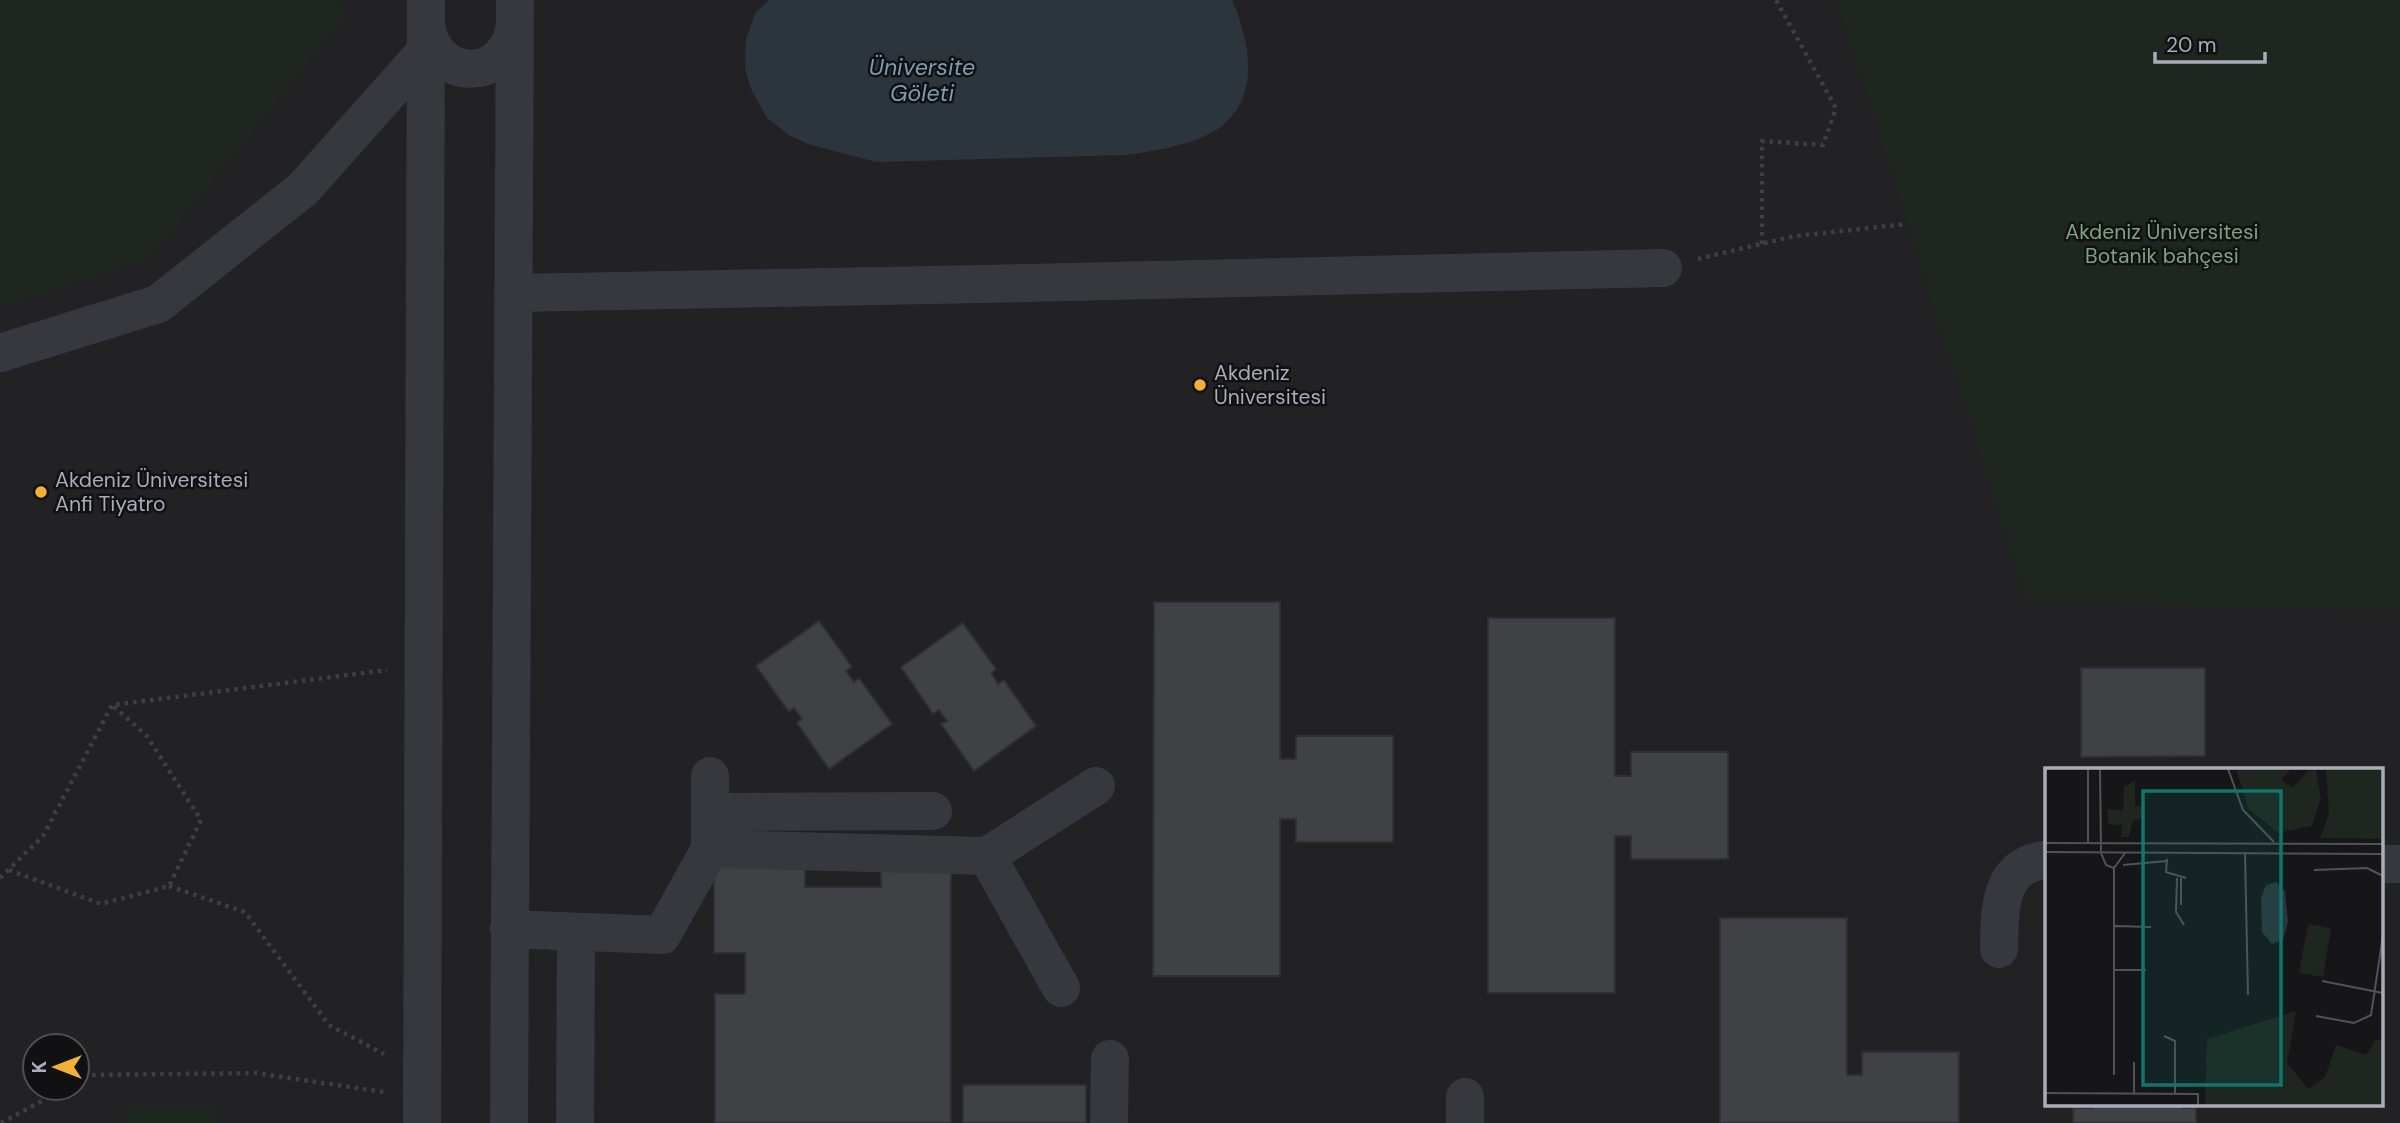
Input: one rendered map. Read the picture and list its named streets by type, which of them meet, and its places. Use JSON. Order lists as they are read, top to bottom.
{
  "water": ["Üniversite Göleti"],
  "parks": ["Akdeniz Üniversitesi Botanik bahçesi"],
  "places": ["Akdeniz Üniversitesi", "Akdeniz Üniversitesi Anfi Tiyatro"],
  "scale_bar": "20 m",
  "north": "left"
}
